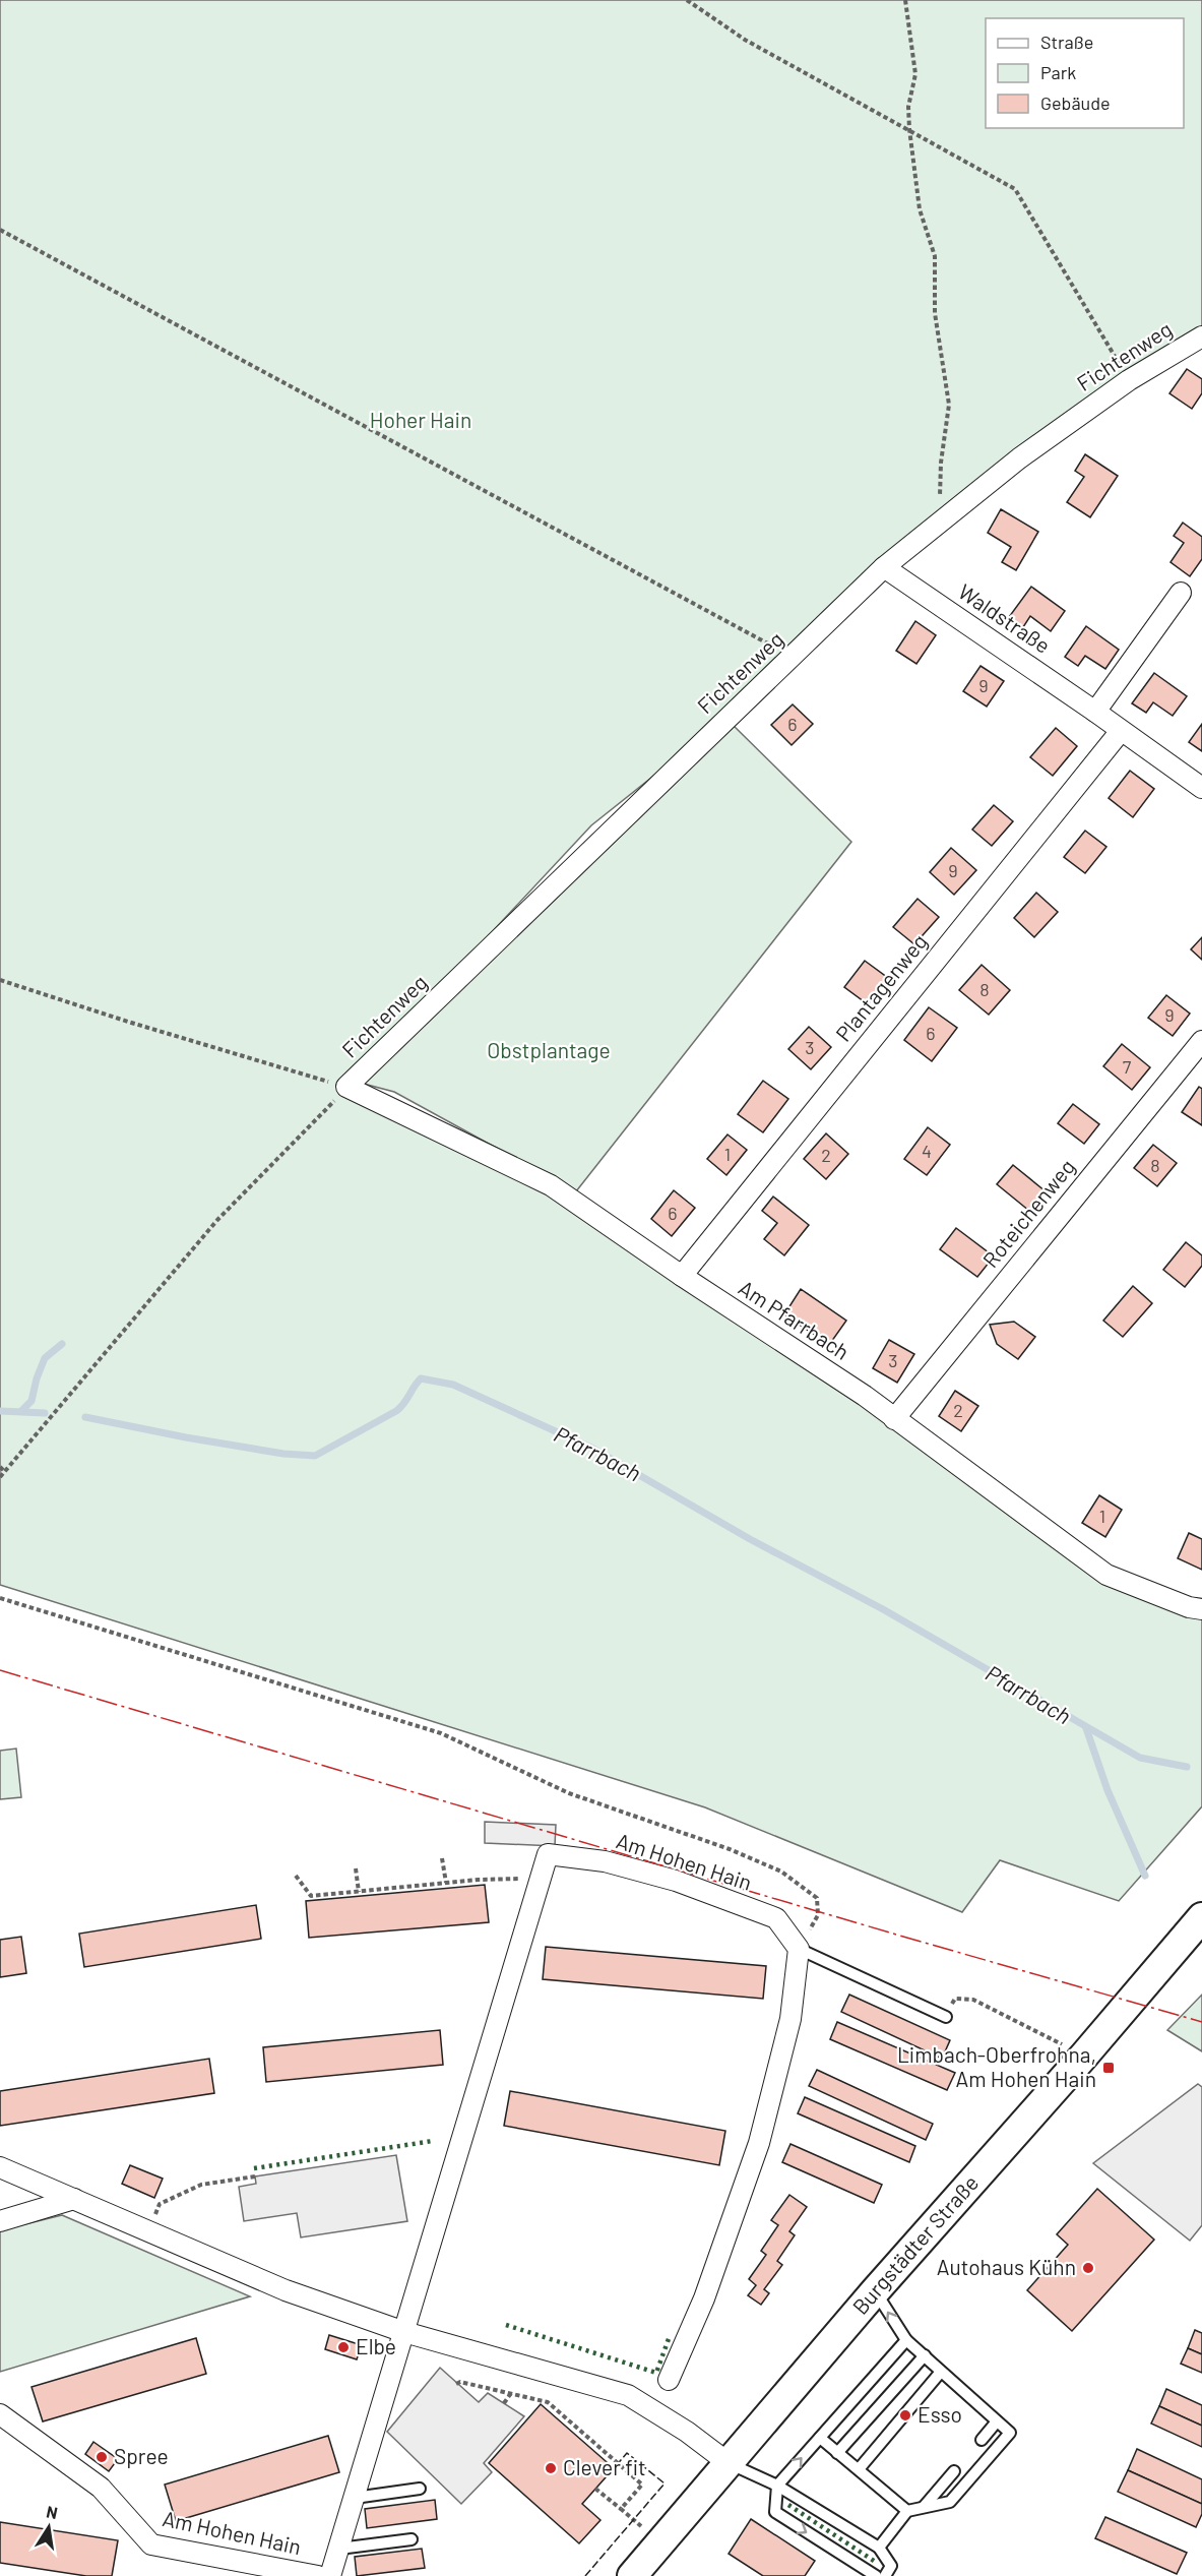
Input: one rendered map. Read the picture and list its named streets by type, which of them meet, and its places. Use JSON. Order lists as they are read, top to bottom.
{
  "streets": {
    "main road": ["Burgstädter Straße"],
    "street": [
      "Fichtenweg",
      "Waldstraße",
      "Plantagenweg",
      "Roteichenweg",
      "Am Pfarrbach",
      "Am Hohen Hain"
    ]
  },
  "crossings": [
    ["Fichtenweg", "Waldstraße"],
    ["Fichtenweg", "Am Pfarrbach"],
    ["Waldstraße", "Plantagenweg"],
    ["Plantagenweg", "Am Pfarrbach"],
    ["Roteichenweg", "Am Pfarrbach"]
  ],
  "water": ["Pfarrbach"],
  "parks": ["Hoher Hain", "Obstplantage"],
  "places": {
    "transit": ["Limbach-Oberfrohna, Am Hohen Hain"],
    "other": [
      "Autohaus Kühn",
      "Elbe",
      "Esso",
      "Spree",
      "Clever fit"
    ]
  },
  "house_numbers": [
    "9",
    "6",
    "9",
    "8",
    "9",
    "6",
    "3",
    "7",
    "4",
    "1",
    "2",
    "8",
    "6",
    "3",
    "2",
    "1"
  ],
  "legend": ["Straße", "Park", "Gebäude"],
  "north": "top"
}
